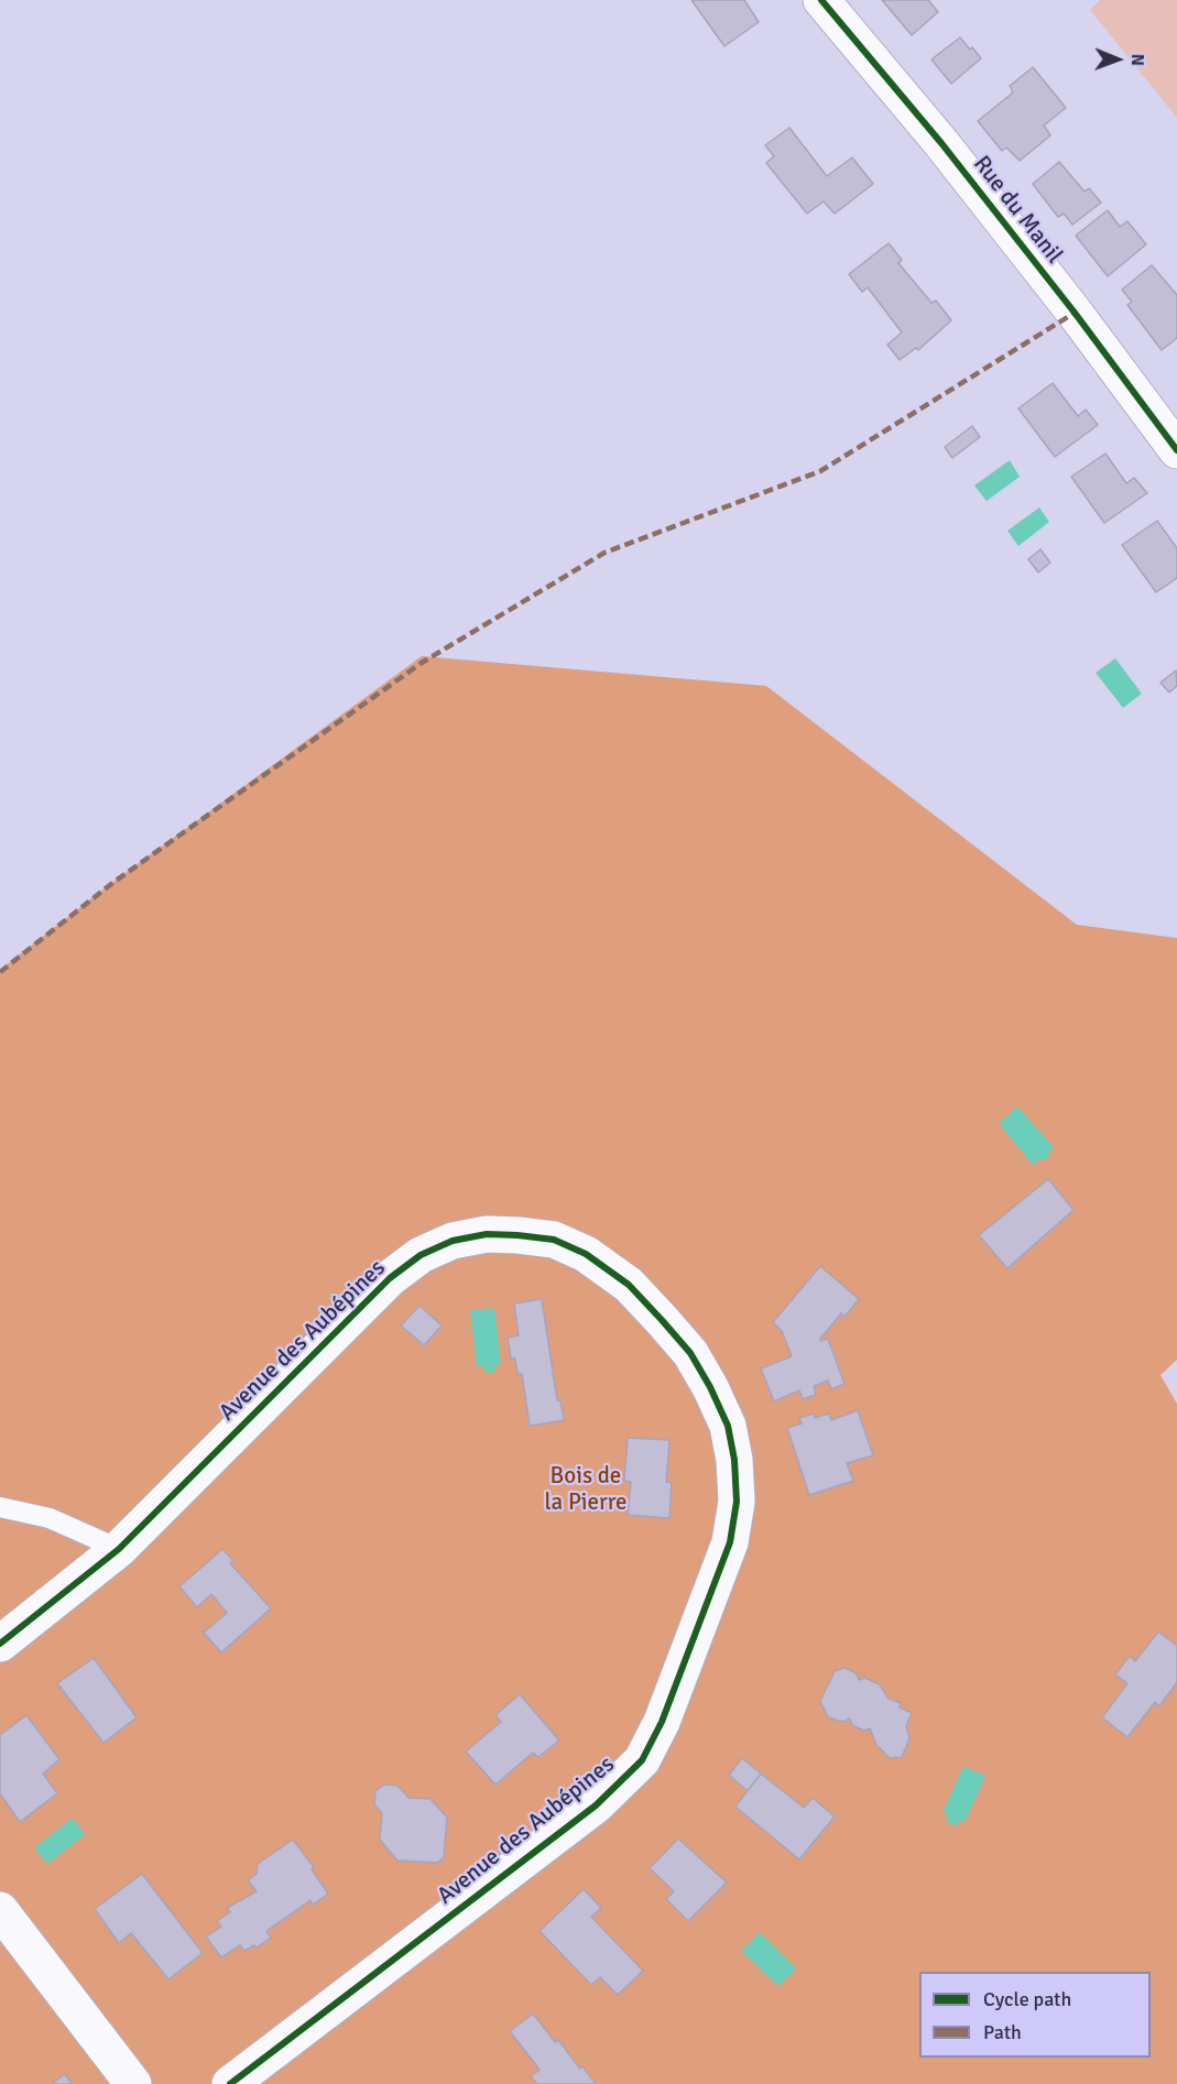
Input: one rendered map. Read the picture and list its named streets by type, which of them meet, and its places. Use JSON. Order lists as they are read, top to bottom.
{
  "streets": {
    "street": ["Rue du Manil", "Avenue des Aubépines"]
  },
  "parks": ["Bois de la Pierre"],
  "legend": ["Cycle path", "Path"],
  "north": "right"
}
